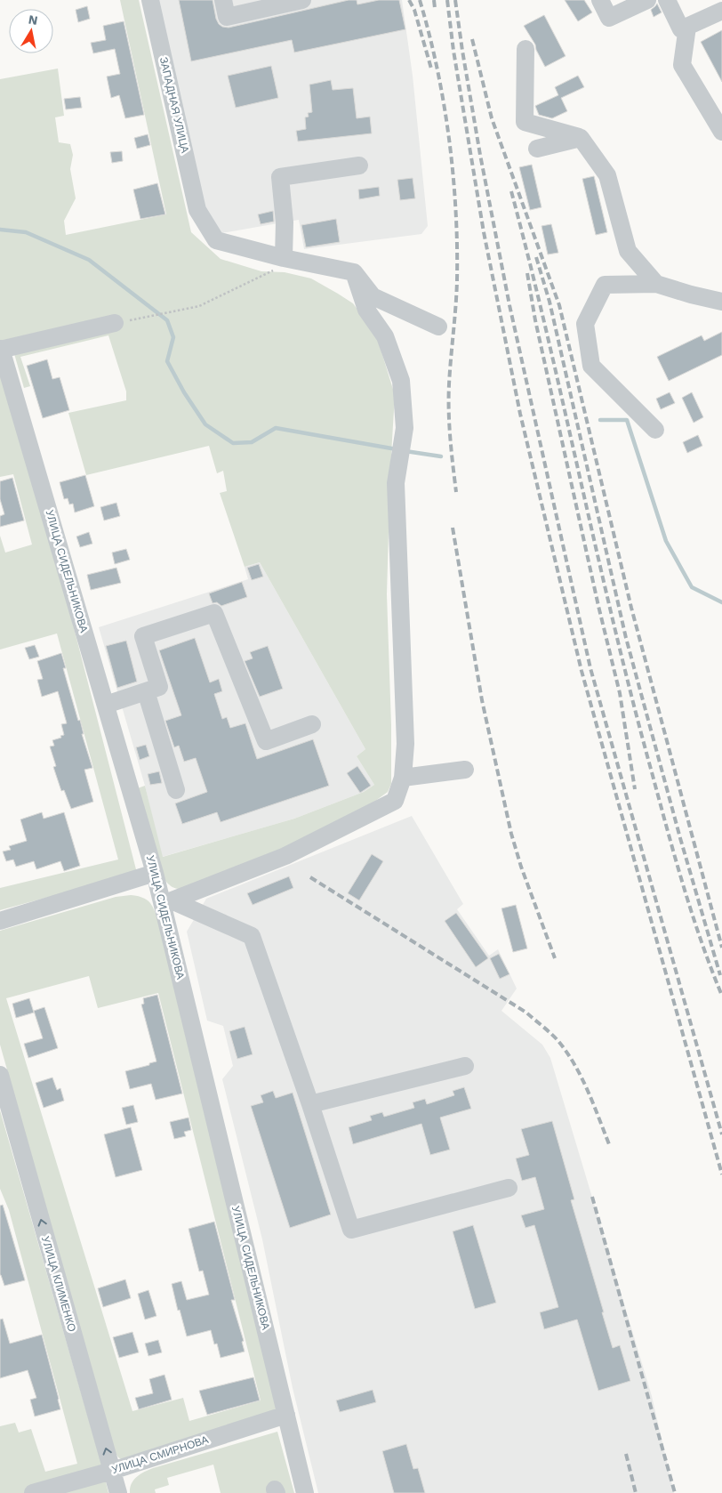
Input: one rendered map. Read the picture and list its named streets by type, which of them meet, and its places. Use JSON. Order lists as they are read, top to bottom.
{
  "streets": {
    "street": [
      "ЗАПАДНАЯ УЛИЦА",
      "УЛИЦА СИДЕЛЬНИКОВА",
      "УЛИЦА КЛИМЕНКО",
      "УЛИЦА СМИРНОВА"
    ]
  },
  "crossings": [
    ["УЛИЦА СИДЕЛЬНИКОВА", "УЛИЦА СМИРНОВА"],
    ["УЛИЦА КЛИМЕНКО", "УЛИЦА СМИРНОВА"]
  ],
  "one_way": ["УЛИЦА КЛИМЕНКО"],
  "north": "top"
}
